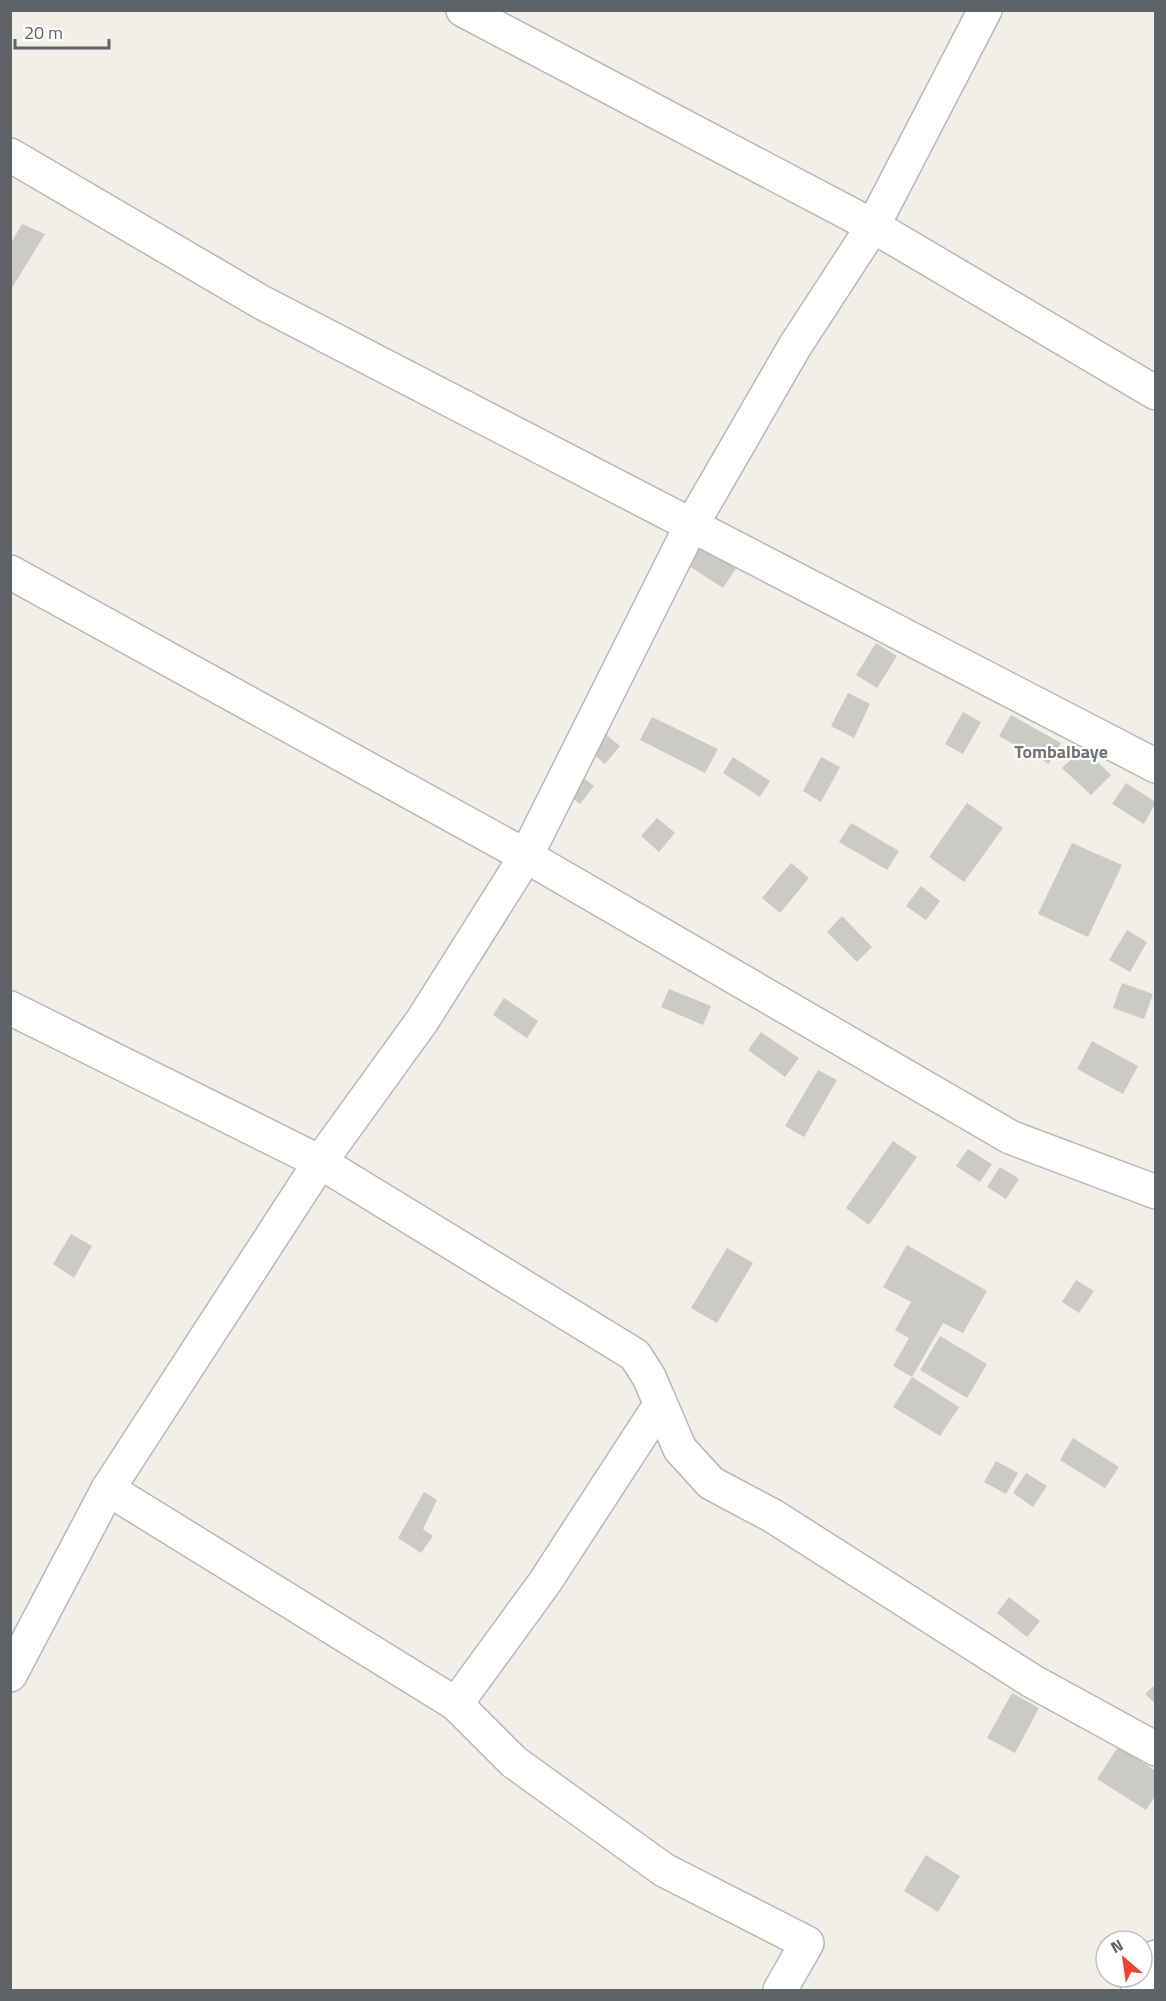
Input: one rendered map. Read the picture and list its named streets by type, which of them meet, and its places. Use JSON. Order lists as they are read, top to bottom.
{
  "districts": ["Tombalbaye"],
  "scale_bar": "20 m",
  "north": "top left"
}
